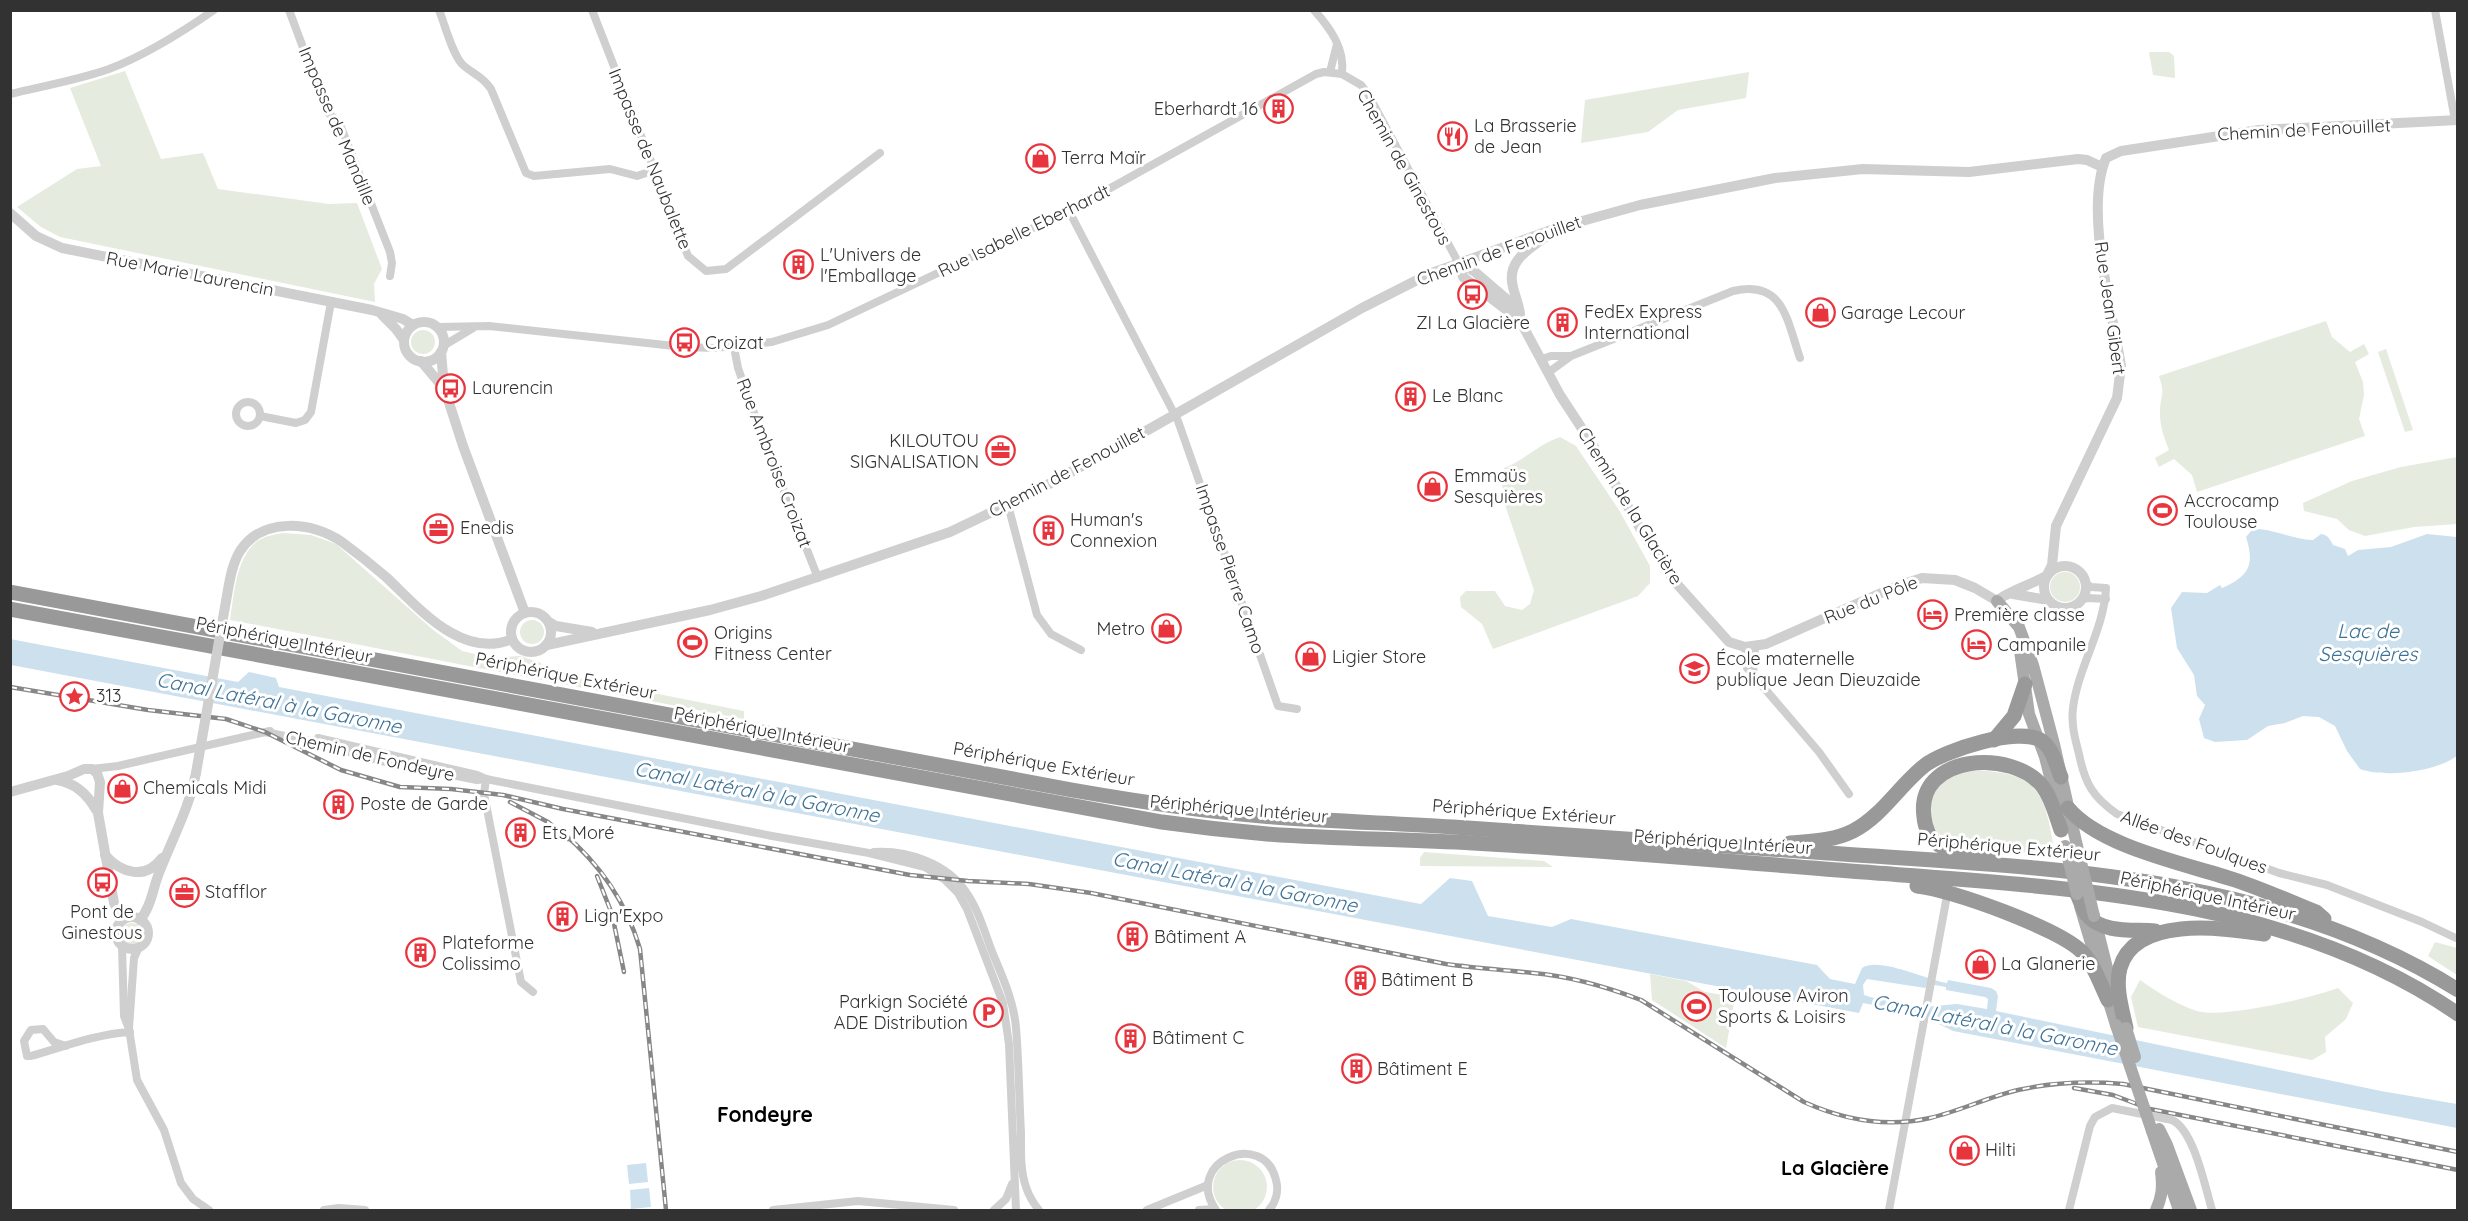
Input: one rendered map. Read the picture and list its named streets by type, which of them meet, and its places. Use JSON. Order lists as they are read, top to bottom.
{
  "streets": {
    "highway": ["Périphérique Intérieur", "Périphérique Extérieur"],
    "street": [
      "Impasse de Mandille",
      "Chemin de Fenouillet",
      "Impasse de Naubalette",
      "Chemin de Ginestous",
      "Rue Isabelle Eberhardt",
      "Rue Marie Laurencin",
      "Rue Jean Gibert",
      "Rue Ambroise Croizat",
      "Chemin de la Glacière",
      "Impasse Pierre Camo",
      "Rue du Pôle",
      "Chemin de Fondeyre",
      "Allée des Foulques"
    ]
  },
  "crossings": [
    ["Chemin de Fenouillet", "Chemin de Ginestous"],
    ["Chemin de Fenouillet", "Rue Jean Gibert"],
    ["Chemin de Fenouillet", "Rue Ambroise Croizat"],
    ["Chemin de Fenouillet", "Chemin de la Glacière"],
    ["Chemin de Fenouillet", "Impasse Pierre Camo"],
    ["Chemin de Ginestous", "Rue Isabelle Eberhardt"],
    ["Chemin de Ginestous", "Chemin de la Glacière"],
    ["Rue Isabelle Eberhardt", "Rue Marie Laurencin"],
    ["Rue Isabelle Eberhardt", "Rue Ambroise Croizat"],
    ["Rue Jean Gibert", "Allée des Foulques"],
    ["Chemin de la Glacière", "Rue du Pôle"]
  ],
  "districts": ["Fondeyre", "La Glacière"],
  "water": ["Lac de Sesquières", "Canal Latéral à la Garonne"],
  "places": {
    "building": [
      "Eberhardt 16",
      "L'Univers de l'Emballage",
      "FedEx Express International",
      "Le Blanc",
      "Human's Connexion",
      "Poste de Garde",
      "Ets Moré",
      "Lign'Expo",
      "Bâtiment A",
      "Plateforme Colissimo",
      "Bâtiment B",
      "Bâtiment C",
      "Bâtiment E"
    ],
    "restaurant": ["La Brasserie de Jean"],
    "shop": [
      "Terra Maïr",
      "Garage Lecour",
      "Emmaüs Sesquières",
      "Metro",
      "Ligier Store",
      "Chemicals Midi",
      "La Glanerie",
      "Hilti"
    ],
    "bus stop": [
      "ZI La Glacière",
      "Croizat",
      "Laurencin",
      "Pont de Ginestous"
    ],
    "office": ["KILOUTOU SIGNALISATION", "Enedis", "Stafflor"],
    "sports": ["Accrocamp Toulouse", "Origins Fitness Center", "Toulouse Aviron Sports & Loisirs"],
    "hotel": ["Première classe", "Campanile"],
    "school or university": ["École maternelle publique Jean Dieuzaide"],
    "place": ["313"],
    "parking": ["Parkign Société ADE Distribution"]
  }
}
